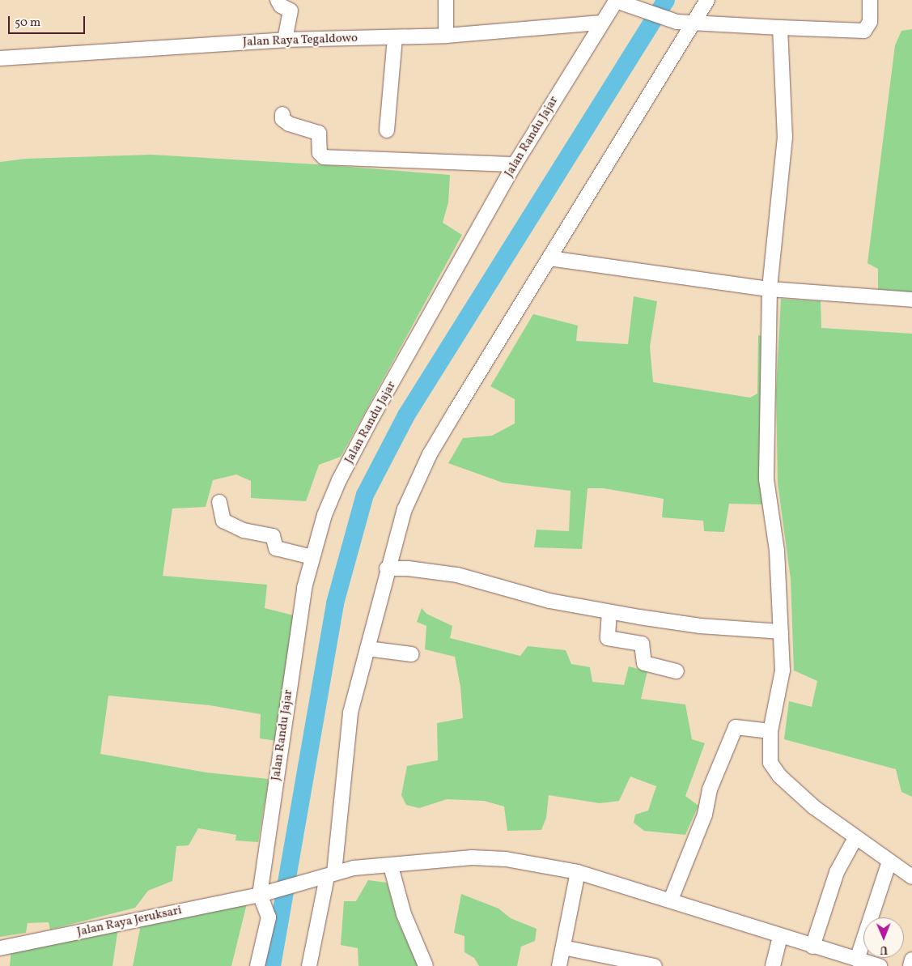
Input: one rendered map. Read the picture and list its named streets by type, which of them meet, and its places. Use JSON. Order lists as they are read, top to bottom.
{
  "streets": {
    "street": ["Jalan Raya Tegaldowo", "Jalan Randu Jajar", "Jalan Raya Jeruksari"]
  },
  "crossings": [
    ["Jalan Raya Tegaldowo", "Jalan Randu Jajar"],
    ["Jalan Randu Jajar", "Jalan Raya Jeruksari"]
  ],
  "scale_bar": "50 m",
  "north": "bottom"
}
